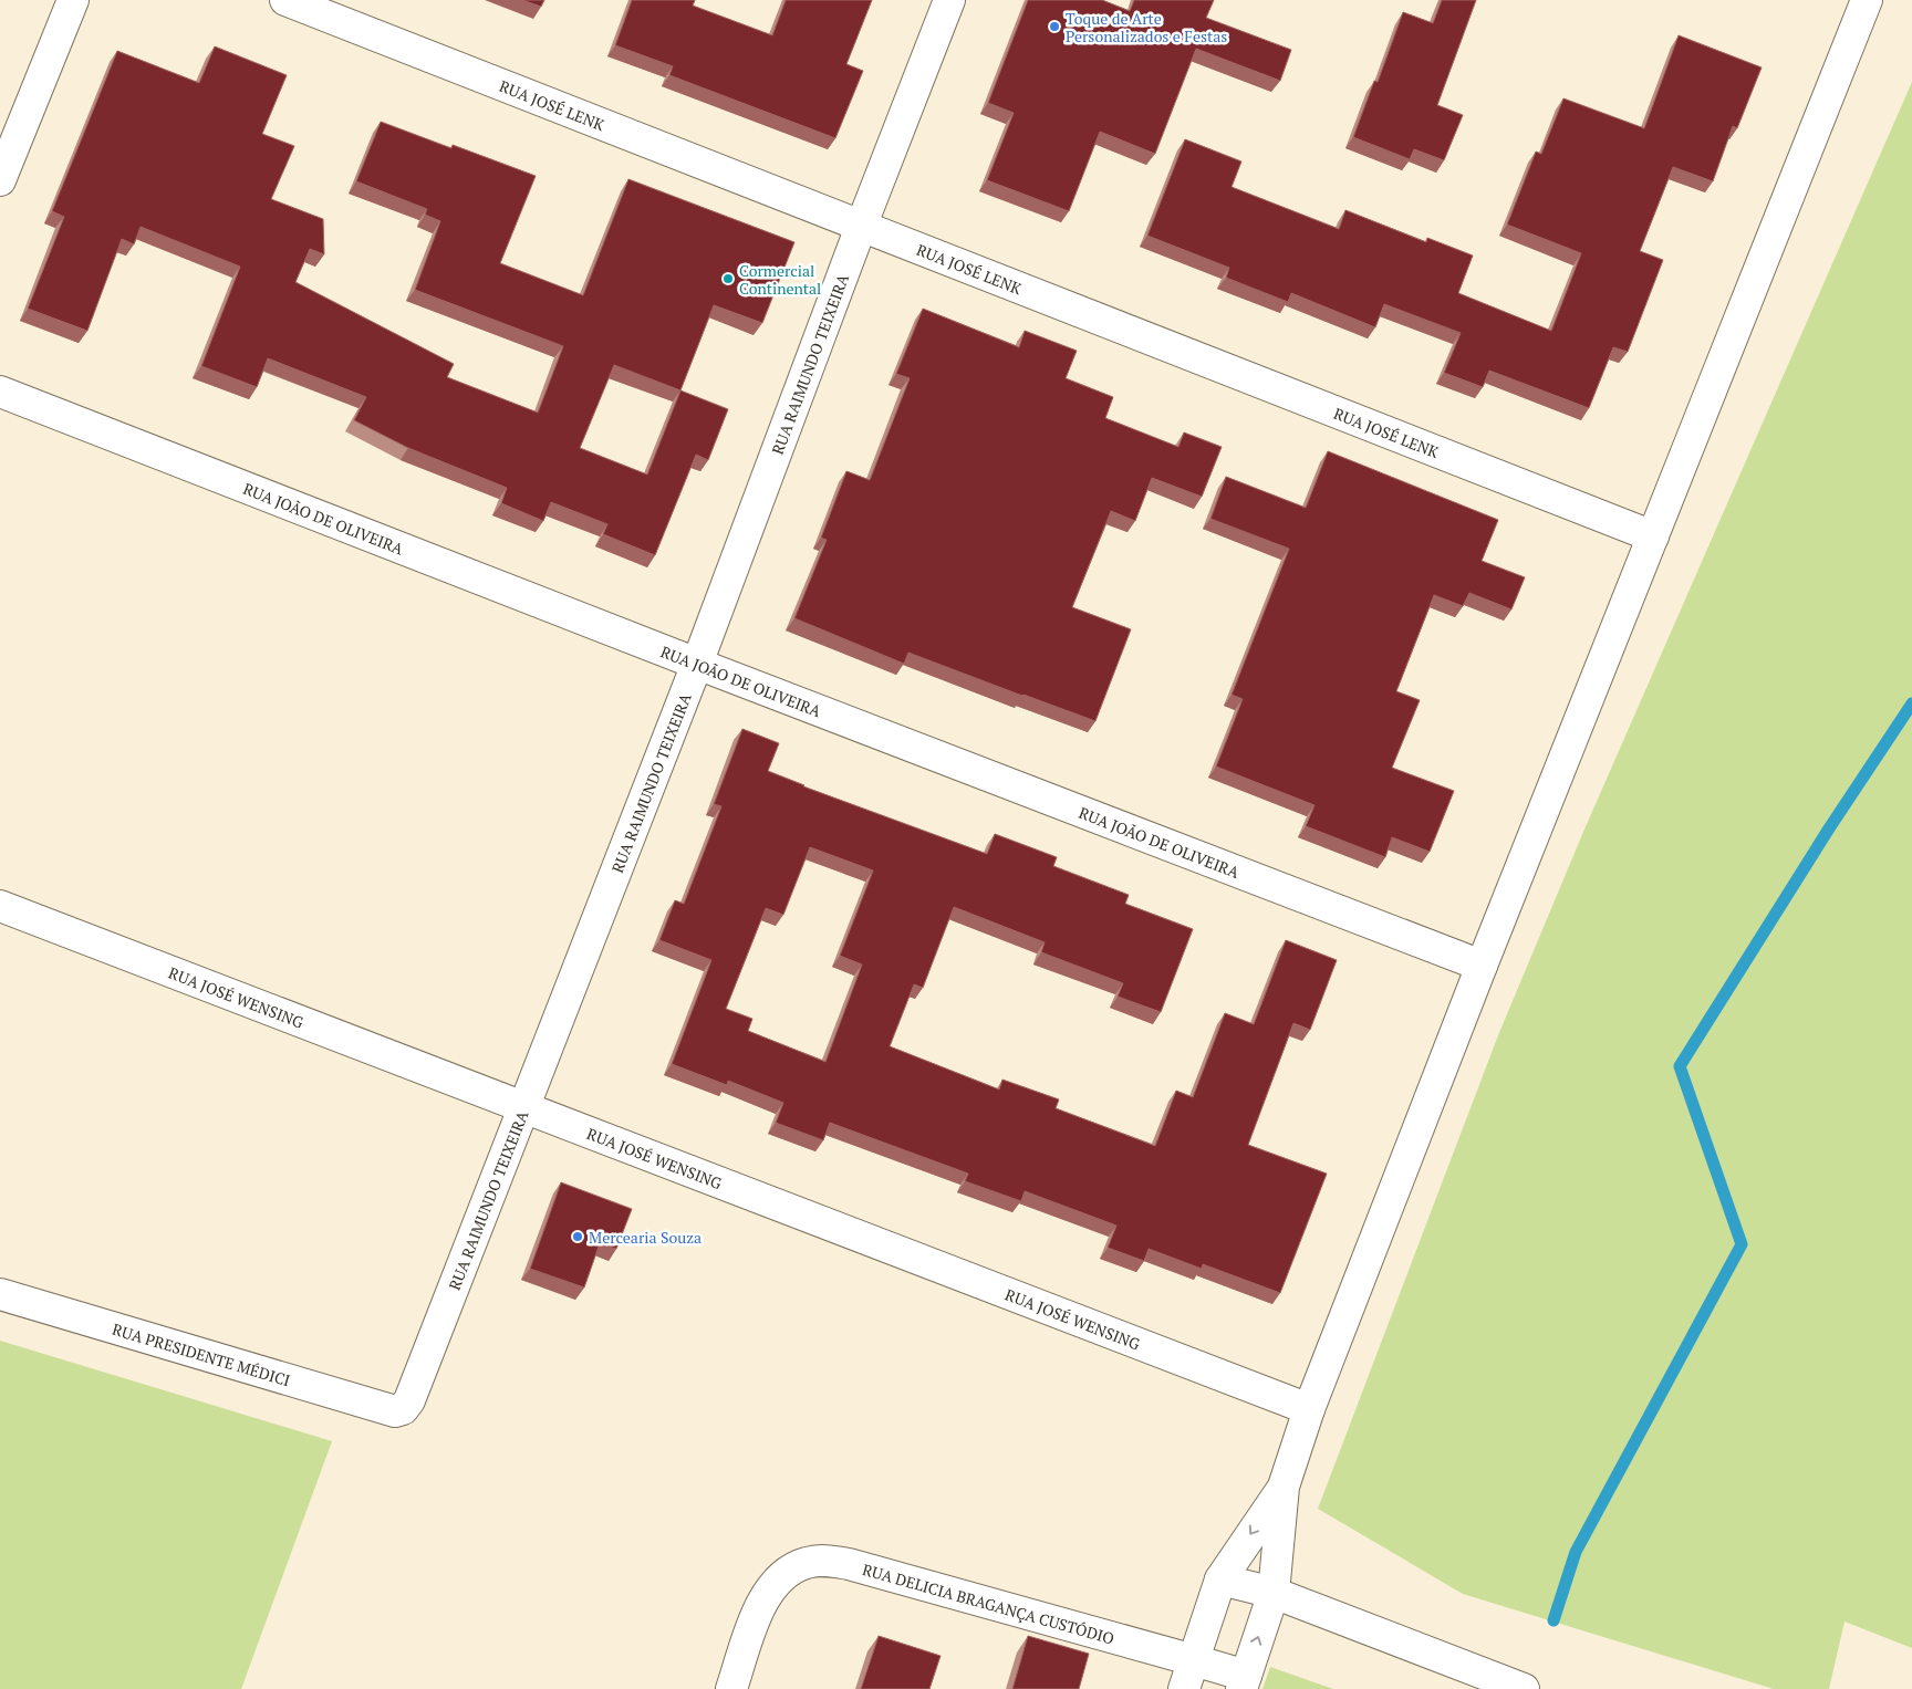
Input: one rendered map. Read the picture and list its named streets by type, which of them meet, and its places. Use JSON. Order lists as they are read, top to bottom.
{
  "streets": {
    "street": [
      "RUA JOSÉ LENK",
      "RUA RAIMUNDO TEIXEIRA",
      "RUA JOÃO DE OLIVEIRA",
      "RUA JOSÉ WENSING",
      "RUA PRESIDENTE MÉDICI",
      "RUA DELICIA BRAGANÇA CUSTÓDIO"
    ]
  },
  "crossings": [
    ["RUA JOSÉ LENK", "RUA RAIMUNDO TEIXEIRA"],
    ["RUA RAIMUNDO TEIXEIRA", "RUA JOÃO DE OLIVEIRA"],
    ["RUA RAIMUNDO TEIXEIRA", "RUA JOSÉ WENSING"],
    ["RUA RAIMUNDO TEIXEIRA", "RUA PRESIDENTE MÉDICI"]
  ],
  "places": ["Toque de Arte Personalizados e Festas", "Cormercial Continental", "Mercearia Souza"]
}
